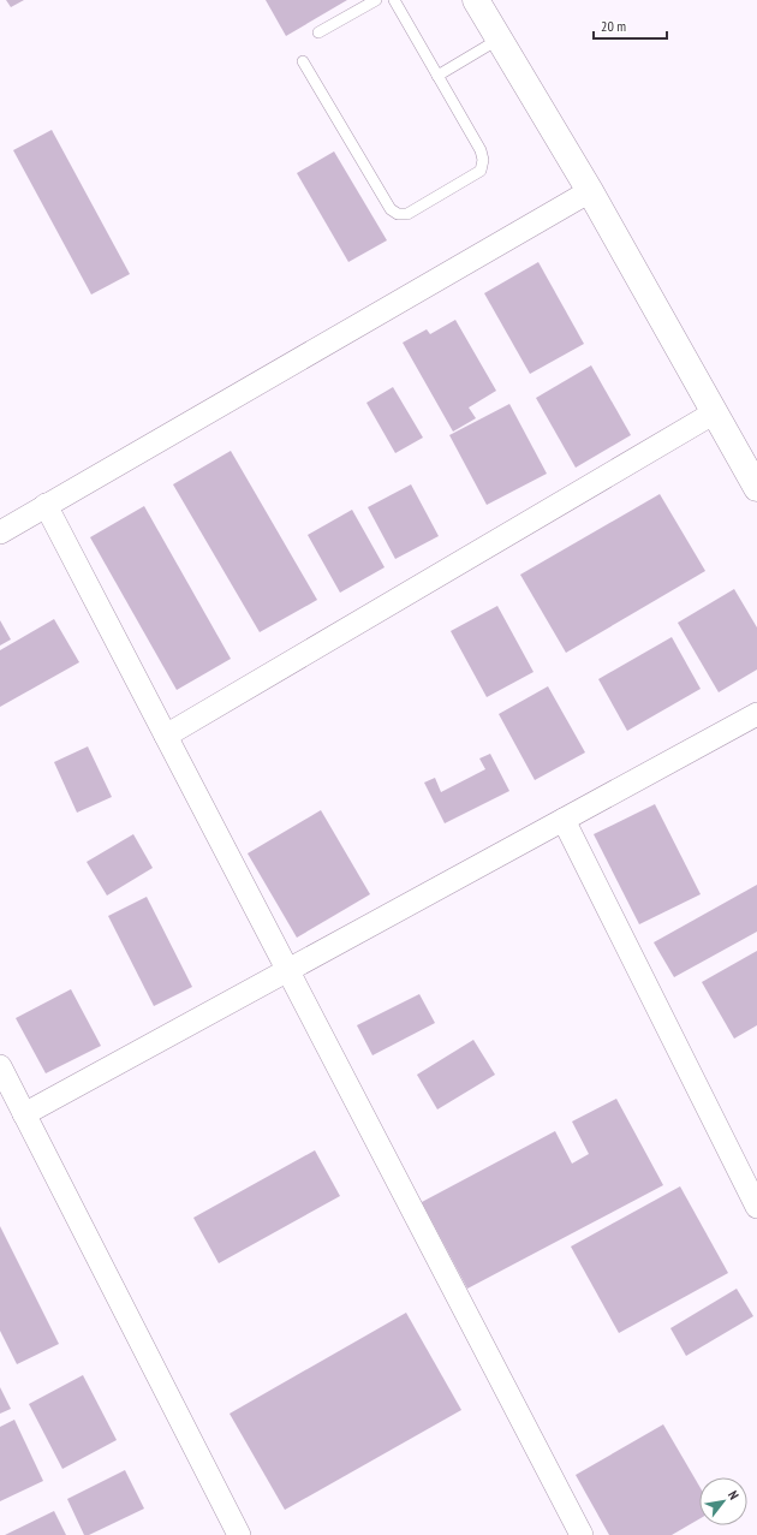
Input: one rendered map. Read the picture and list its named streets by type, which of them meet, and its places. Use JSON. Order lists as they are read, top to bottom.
{
  "scale_bar": "20 m",
  "north": "top right"
}
